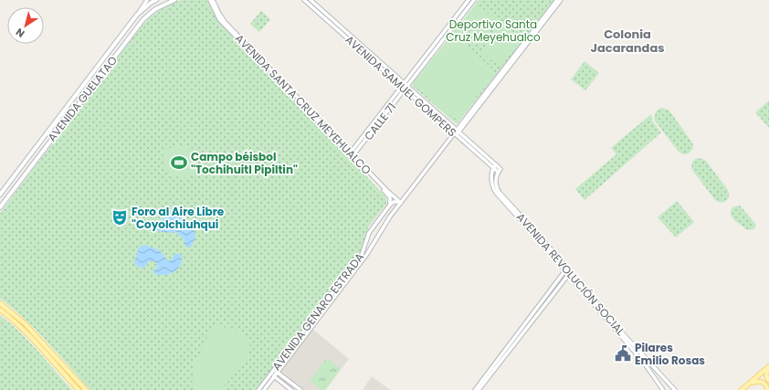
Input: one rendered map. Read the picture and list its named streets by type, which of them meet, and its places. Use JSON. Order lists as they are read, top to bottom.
{
  "streets": {
    "main road": ["AVENIDA GUELATAO"],
    "street": [
      "AVENIDA SAMUEL GOMPERS",
      "AVENIDA SANTA CRUZ MEYEHUALCO",
      "CALLE 71",
      "AVENIDA REVOLUCIÓN SOCIAL",
      "AVENIDA GENARO ESTRADA"
    ]
  },
  "crossings": [
    ["AVENIDA SAMUEL GOMPERS", "CALLE 71"],
    ["AVENIDA SAMUEL GOMPERS", "AVENIDA REVOLUCIÓN SOCIAL"],
    ["AVENIDA SAMUEL GOMPERS", "AVENIDA GENARO ESTRADA"],
    ["AVENIDA SANTA CRUZ MEYEHUALCO", "CALLE 71"],
    ["AVENIDA SANTA CRUZ MEYEHUALCO", "AVENIDA GENARO ESTRADA"]
  ],
  "districts": ["Colonia Jacarandas"],
  "parks": ["Deportivo Santa Cruz Meyehualco"],
  "places": {
    "sports": ["Campo béisbol \"Tochihuitl Pipiltin\""],
    "theatre": ["Foro al Aire Libre \"Coyolchiuhqui"],
    "public building": ["Pilares Emilio Rosas"]
  },
  "north": "bottom left"
}
